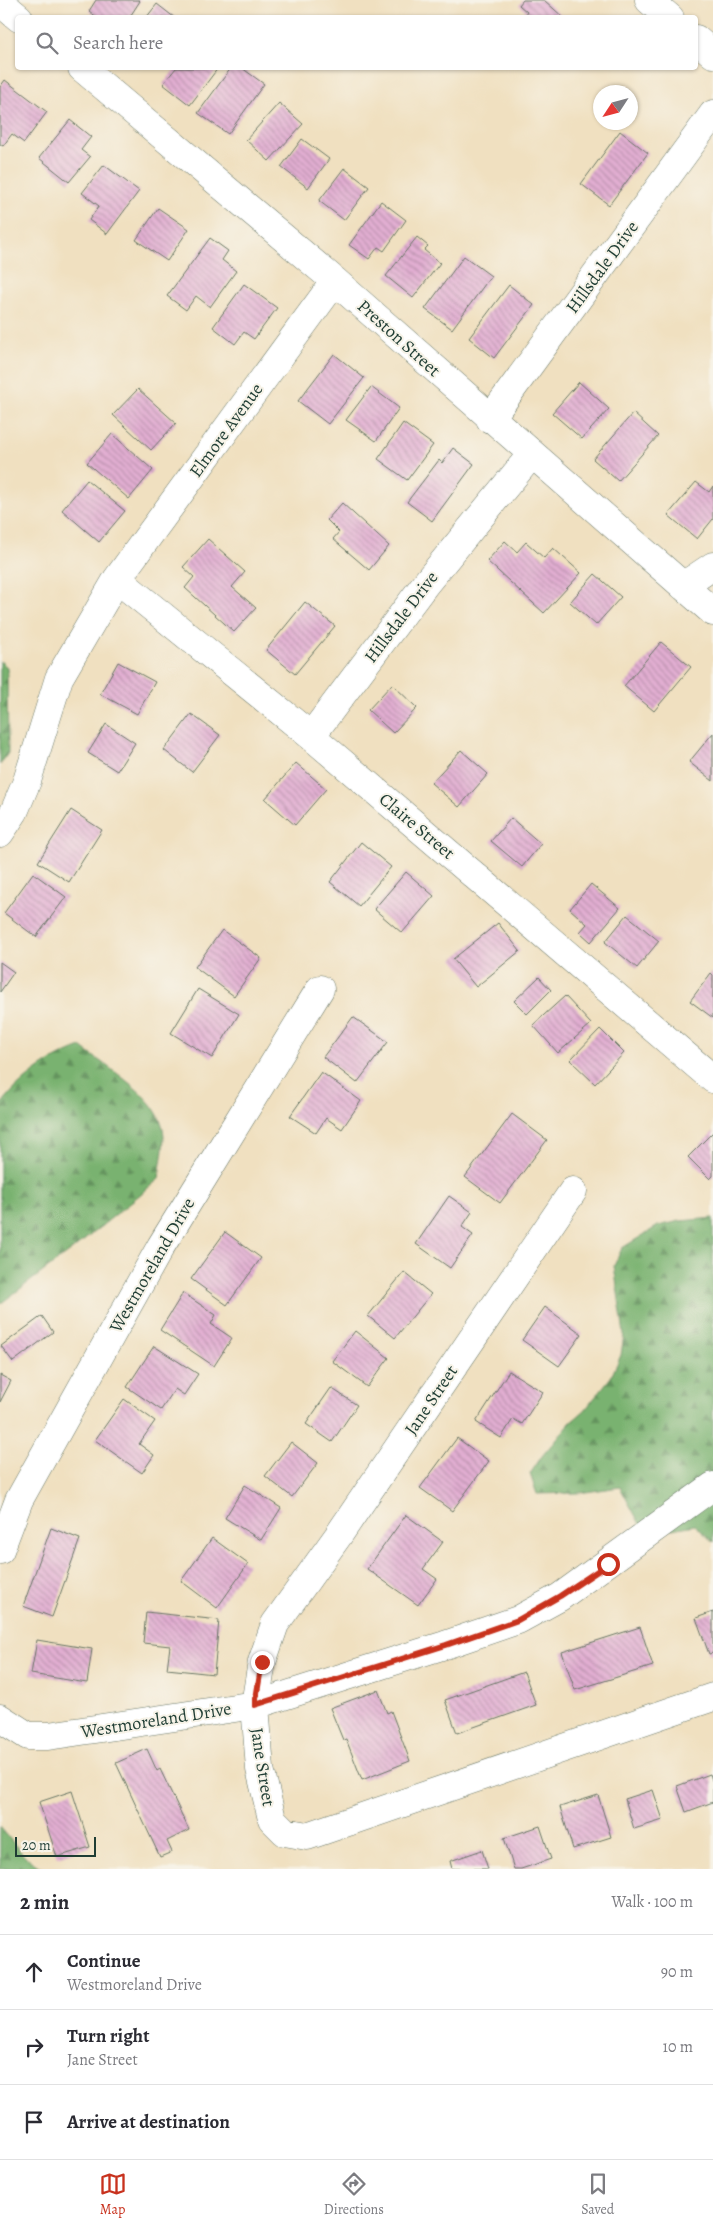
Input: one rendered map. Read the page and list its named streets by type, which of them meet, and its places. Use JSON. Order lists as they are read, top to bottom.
{
  "streets": {
    "street": [
      "Hillsdale Drive",
      "Preston Street",
      "Elmore Avenue",
      "Claire Street",
      "Westmoreland Drive",
      "Jane Street"
    ]
  },
  "crossings": [
    ["Hillsdale Drive", "Preston Street"],
    ["Hillsdale Drive", "Claire Street"],
    ["Preston Street", "Elmore Avenue"],
    ["Elmore Avenue", "Claire Street"],
    ["Westmoreland Drive", "Jane Street"]
  ],
  "scale_bar": "20 m",
  "north": "bottom left",
  "page": {
    "search": "Search here",
    "scale": "20 m",
    "heading": ["2 min", "Walk · 100 m"],
    "list": [
      ["Continue", "Westmoreland Drive", "90 m"],
      ["Turn right", "Jane Street", "10 m"],
      "Arrive at destination"
    ],
    "nav": ["Map", "Directions", "Saved"]
  }
}
